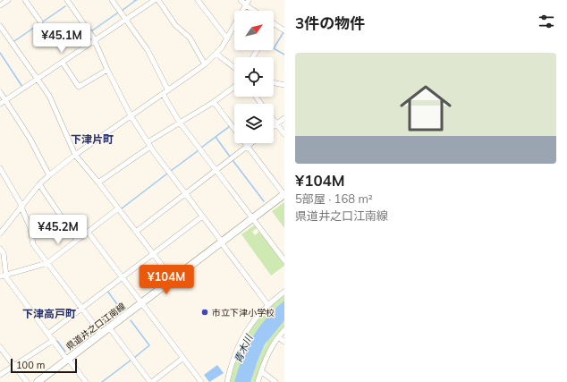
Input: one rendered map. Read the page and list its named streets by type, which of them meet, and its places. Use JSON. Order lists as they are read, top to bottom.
{
  "streets": {
    "main road": ["県道井之口江南線"]
  },
  "districts": ["下津片町", "下津高戸町"],
  "water": ["青木川"],
  "places": ["市立下津小学校"],
  "scale_bar": "100 m",
  "north": "top right",
  "page": {
    "heading": "3件の物件",
    "price": ["¥45.1M", "¥45.2M", "¥104M"],
    "list": [
      {
        "name": "¥104M",
        "note": "5部屋 · 168 m² · 県道井之口江南線"
      }
    ],
    "scale": "100 m"
  }
}
